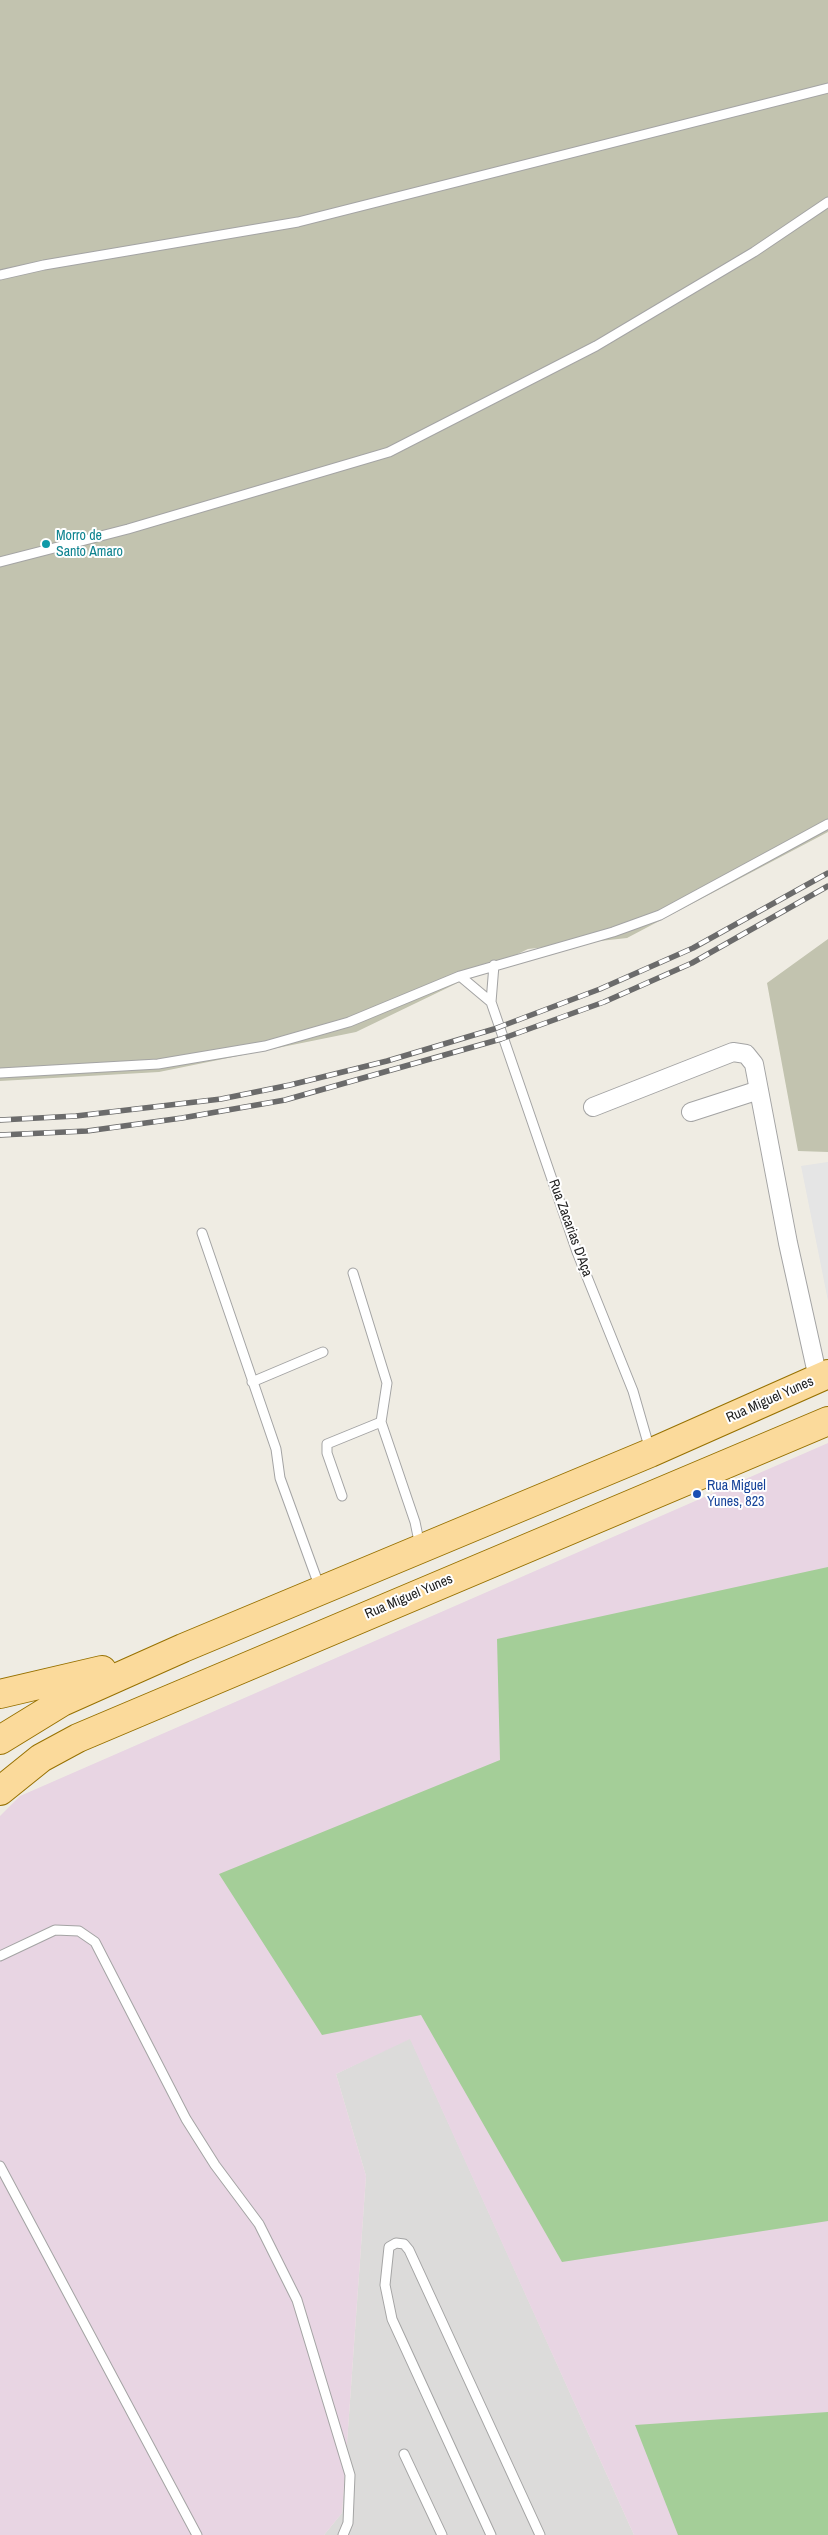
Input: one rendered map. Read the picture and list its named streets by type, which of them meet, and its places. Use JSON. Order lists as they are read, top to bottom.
{
  "streets": {
    "main road": ["Rua Miguel Yunes"],
    "lane": ["Rua Zacarias D'Aça"]
  },
  "crossings": [
    ["Rua Zacarias D'Aça", "Rua Miguel Yunes"]
  ],
  "places": ["Morro de Santo Amaro", "Rua Miguel Yunes, 823"]
}
